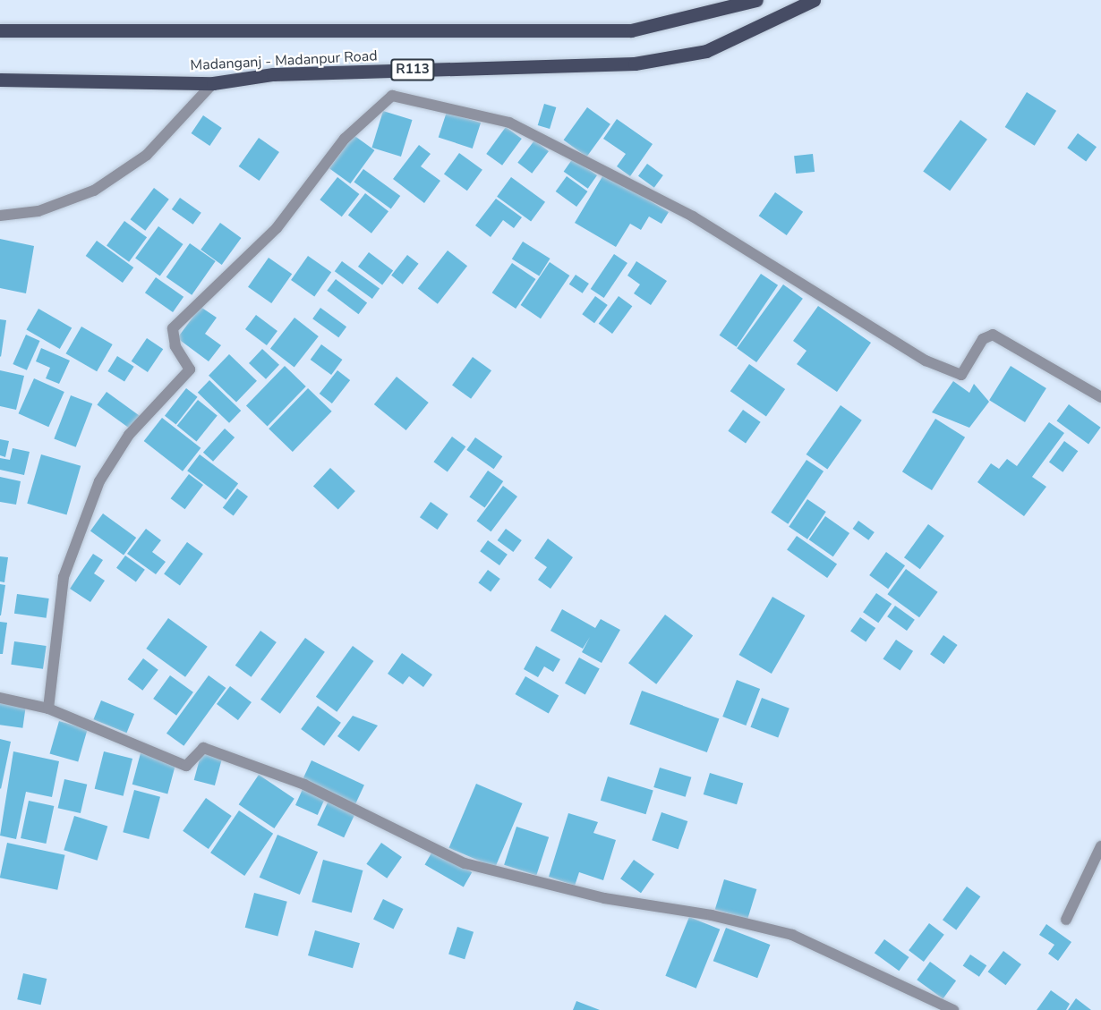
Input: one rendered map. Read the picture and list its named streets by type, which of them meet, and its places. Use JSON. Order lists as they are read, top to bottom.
{
  "streets": {
    "main road": ["Madanganj - Madanpur Road", "R113"]
  }
}
